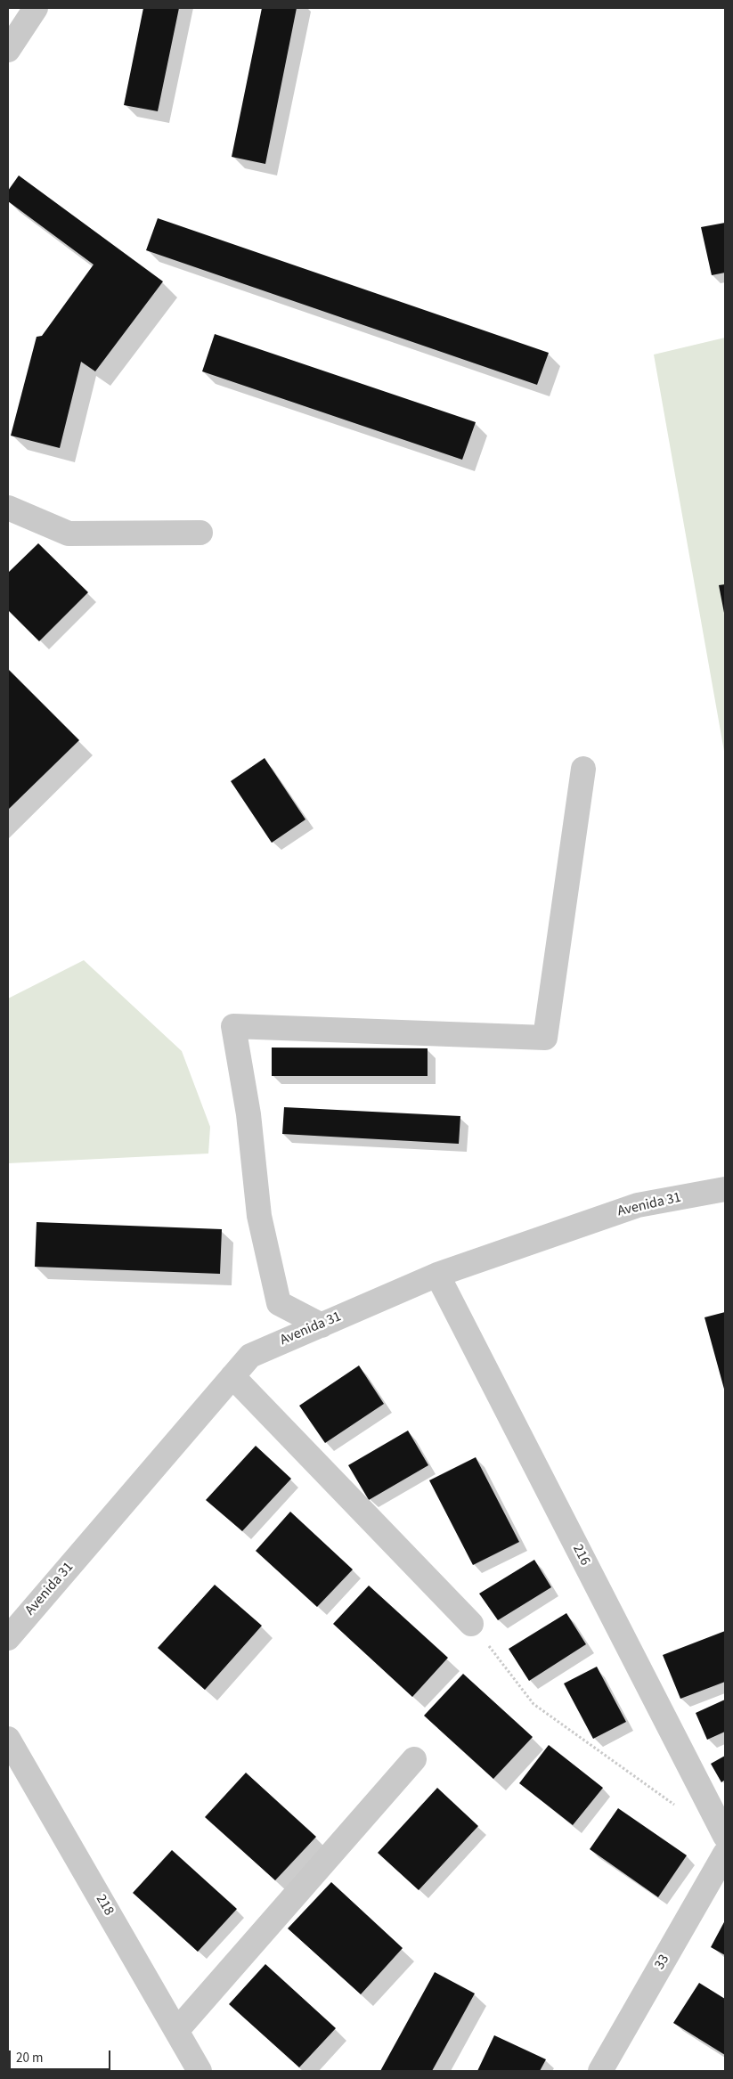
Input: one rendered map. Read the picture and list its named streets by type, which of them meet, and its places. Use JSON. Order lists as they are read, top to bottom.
{
  "streets": {
    "street": [
      "Avenida 31",
      "216",
      "218",
      "33"
    ]
  },
  "crossings": [
    ["Avenida 31", "216"]
  ],
  "scale_bar": "20 m"
}
